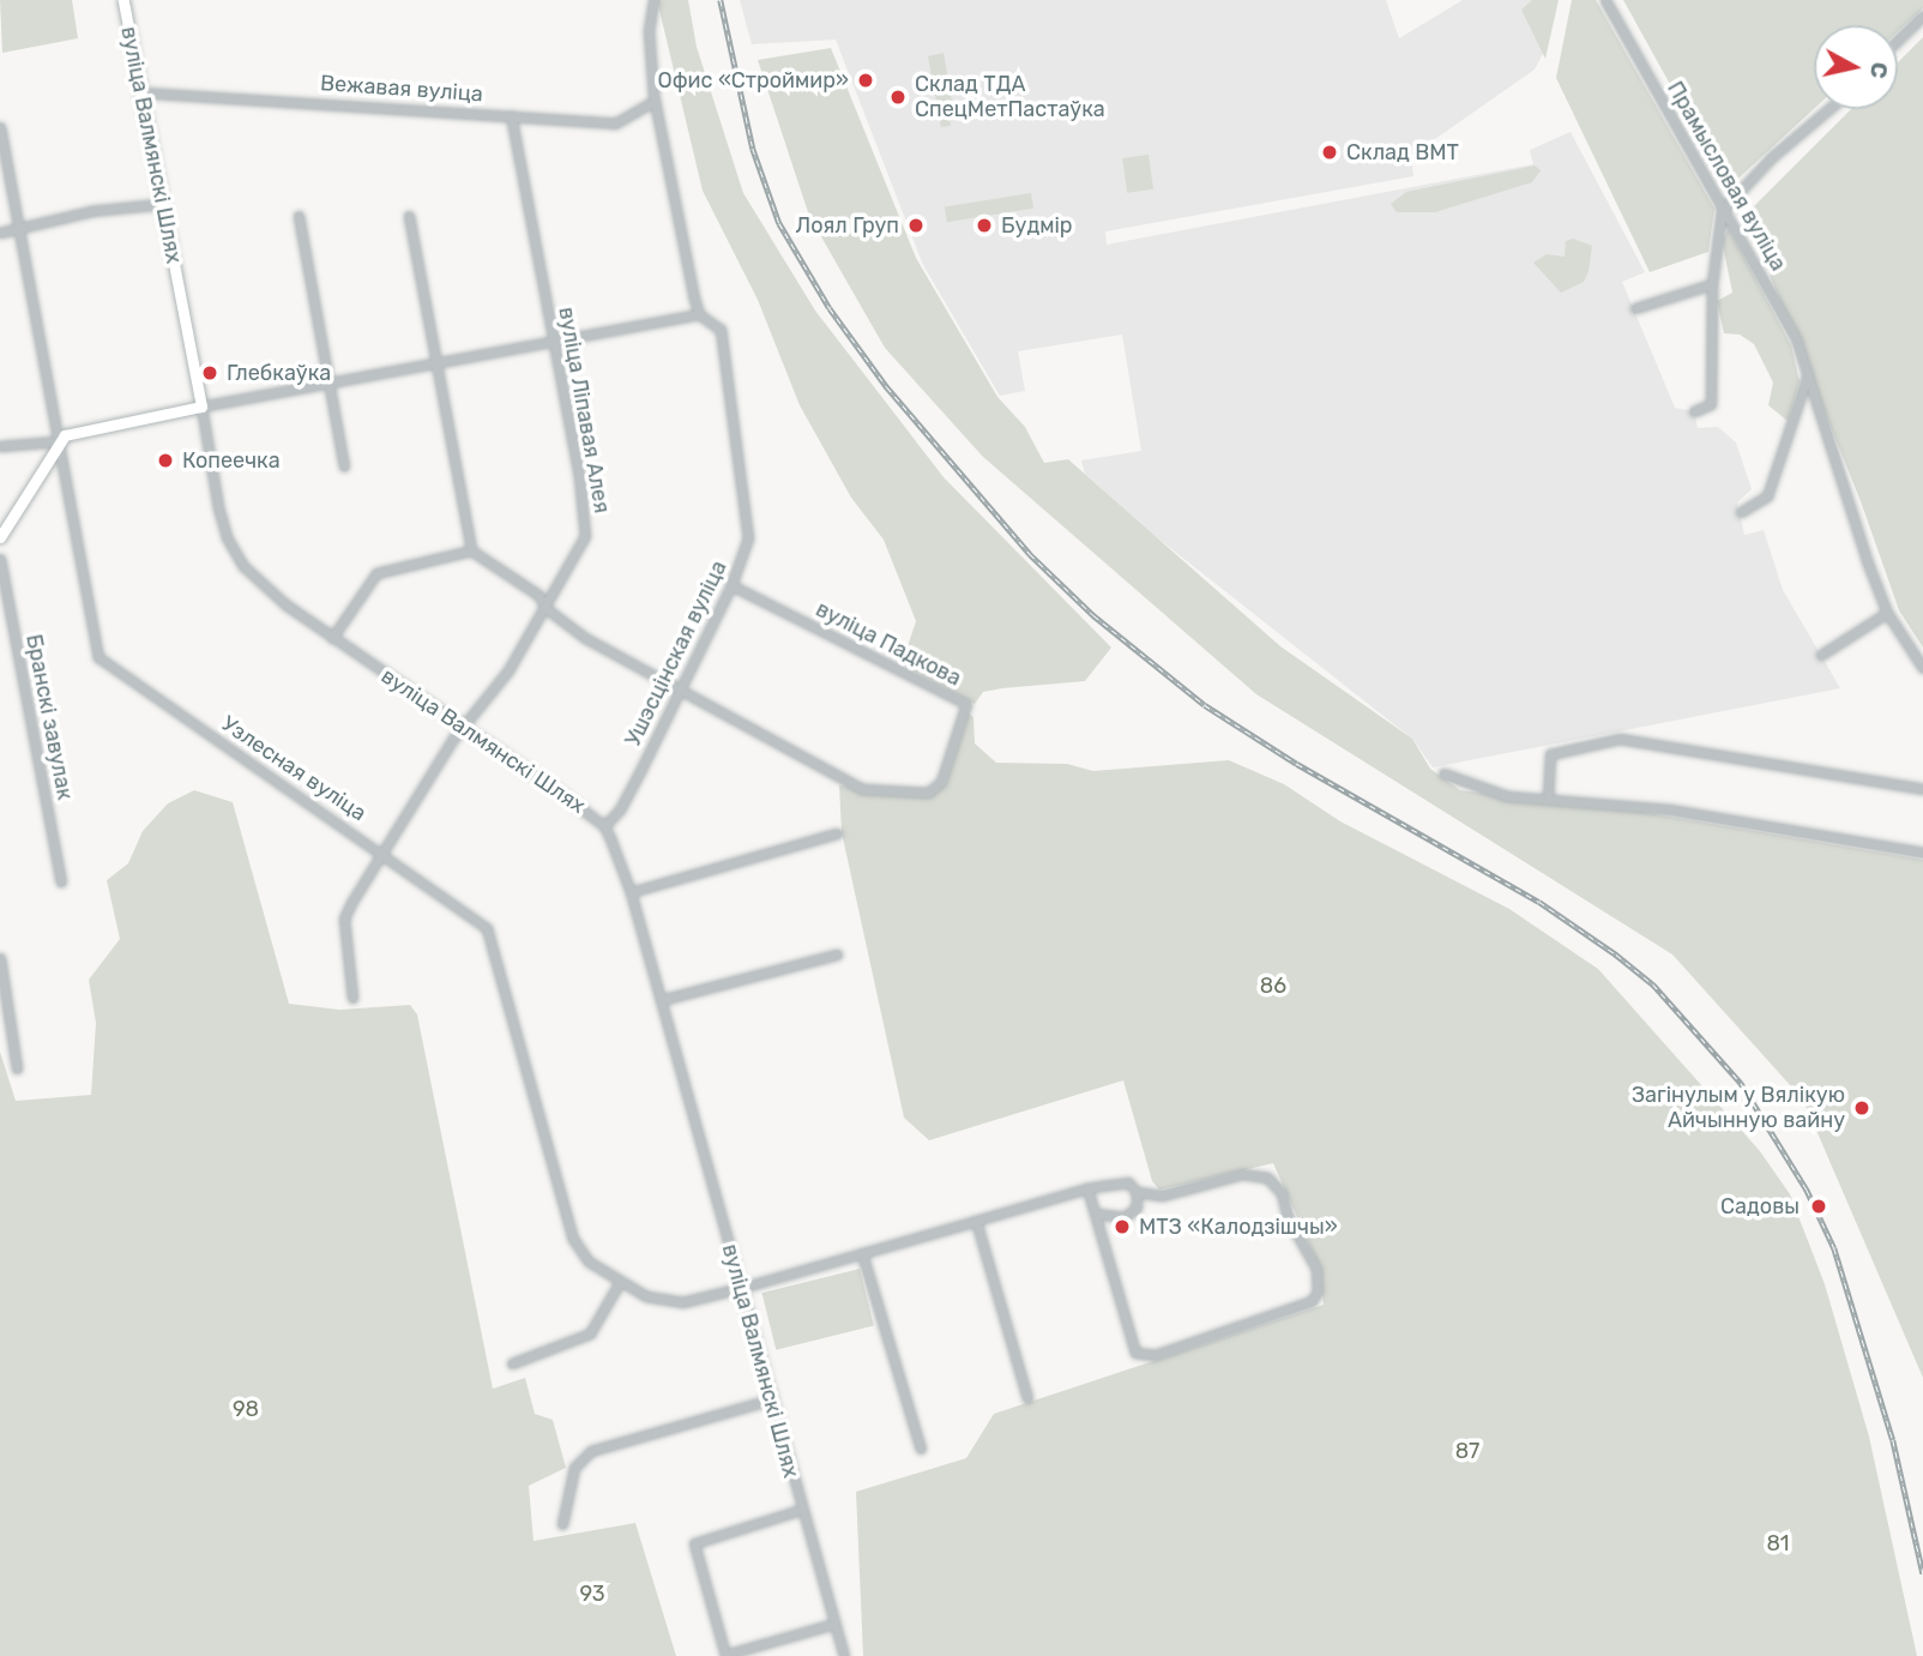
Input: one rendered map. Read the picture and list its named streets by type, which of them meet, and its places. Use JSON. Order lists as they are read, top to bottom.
{
  "streets": {
    "main road": ["вуліца Валмянскі Шлях"],
    "street": [
      "Вежавая вуліца",
      "Прамысловая вуліца",
      "вуліца Ліпавая Алея",
      "вуліца Падкова",
      "Ушэсцінская вуліца",
      "Бранскі завулак",
      "Узлесная вуліца"
    ]
  },
  "crossings": [
    ["Вежавая вуліца", "вуліца Валмянскі Шлях"],
    ["Вежавая вуліца", "вуліца Ліпавая Алея"],
    ["Вежавая вуліца", "Ушэсцінская вуліца"],
    ["вуліца Валмянскі Шлях", "вуліца Ліпавая Алея"],
    ["вуліца Валмянскі Шлях", "Ушэсцінская вуліца"],
    ["вуліца Валмянскі Шлях", "Узлесная вуліца"],
    ["вуліца Ліпавая Алея", "Узлесная вуліца"],
    ["вуліца Падкова", "Ушэсцінская вуліца"]
  ],
  "parks": [
    "86",
    "98",
    "87",
    "81",
    "93"
  ],
  "places": [
    "Офис «Строймир»",
    "Склад ТДА СпецМетПастаўка",
    "Склад BMT",
    "Лоял Груп",
    "Будмір",
    "Глебкаўка",
    "Копеечка",
    "Загінулым у Вялікую Айчынную вайну",
    "Садовы",
    "МТЗ «Калодзішчы»"
  ],
  "north": "right"
}
